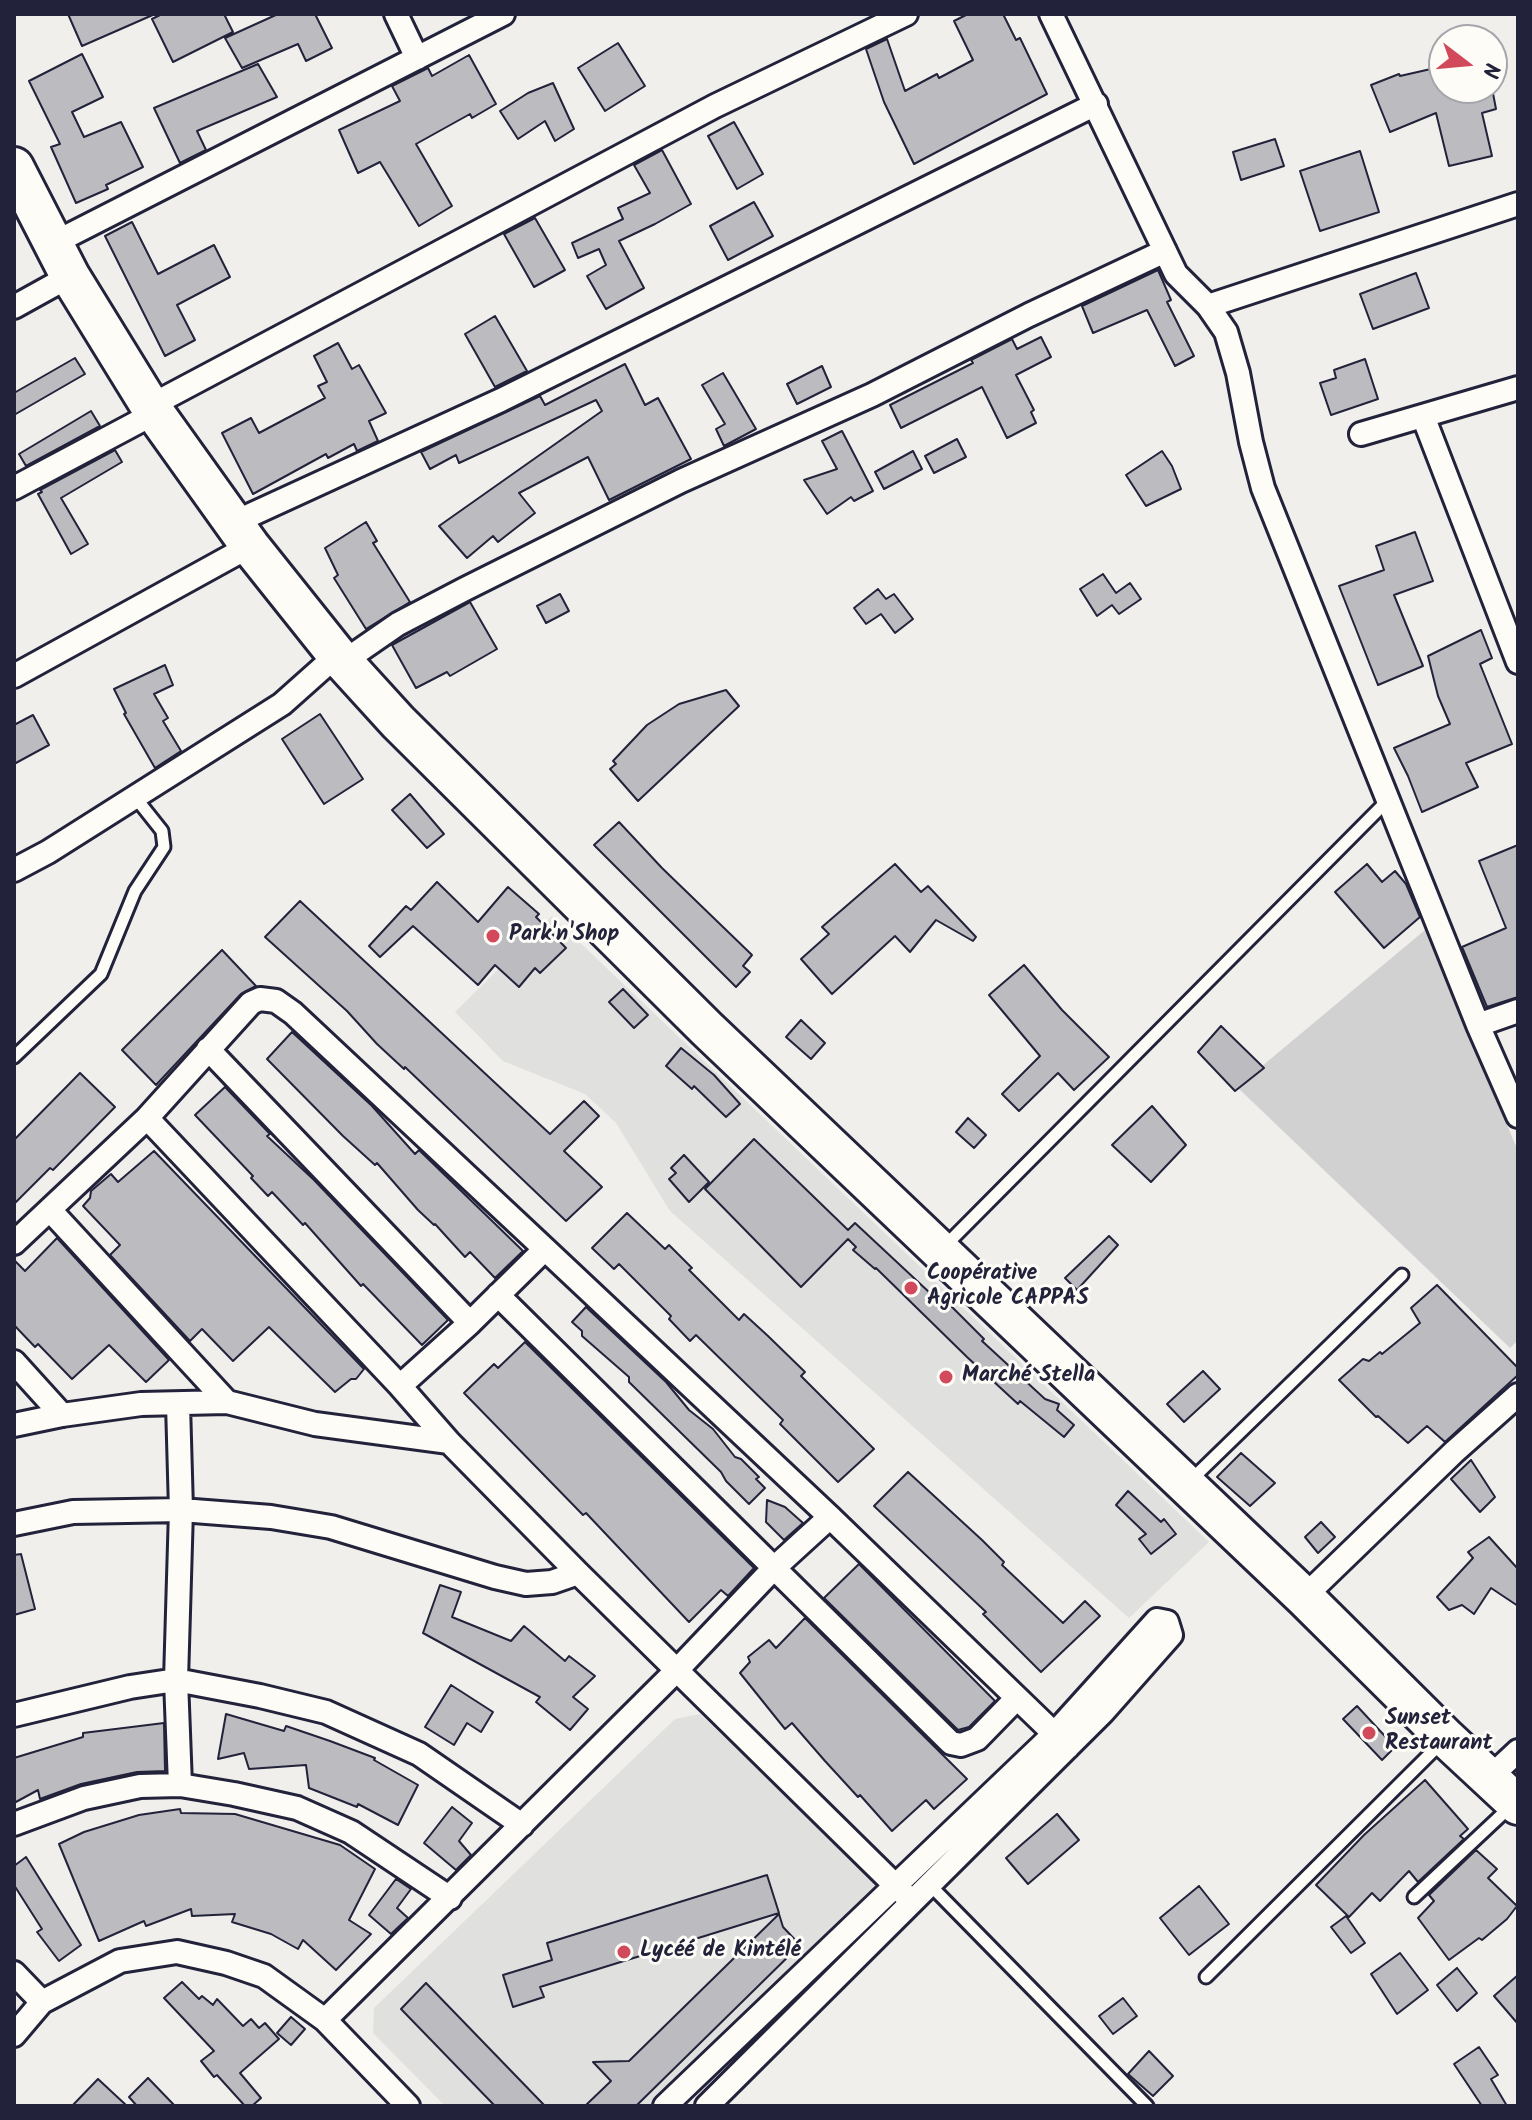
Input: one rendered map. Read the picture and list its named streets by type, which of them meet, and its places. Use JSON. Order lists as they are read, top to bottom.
{
  "places": [
    "Park'n'Shop",
    "Coopérative Agricole CAPPAS",
    "Marché Stella",
    "Sunset Restaurant",
    "Lycéé de Kintélé"
  ],
  "north": "right"
}
